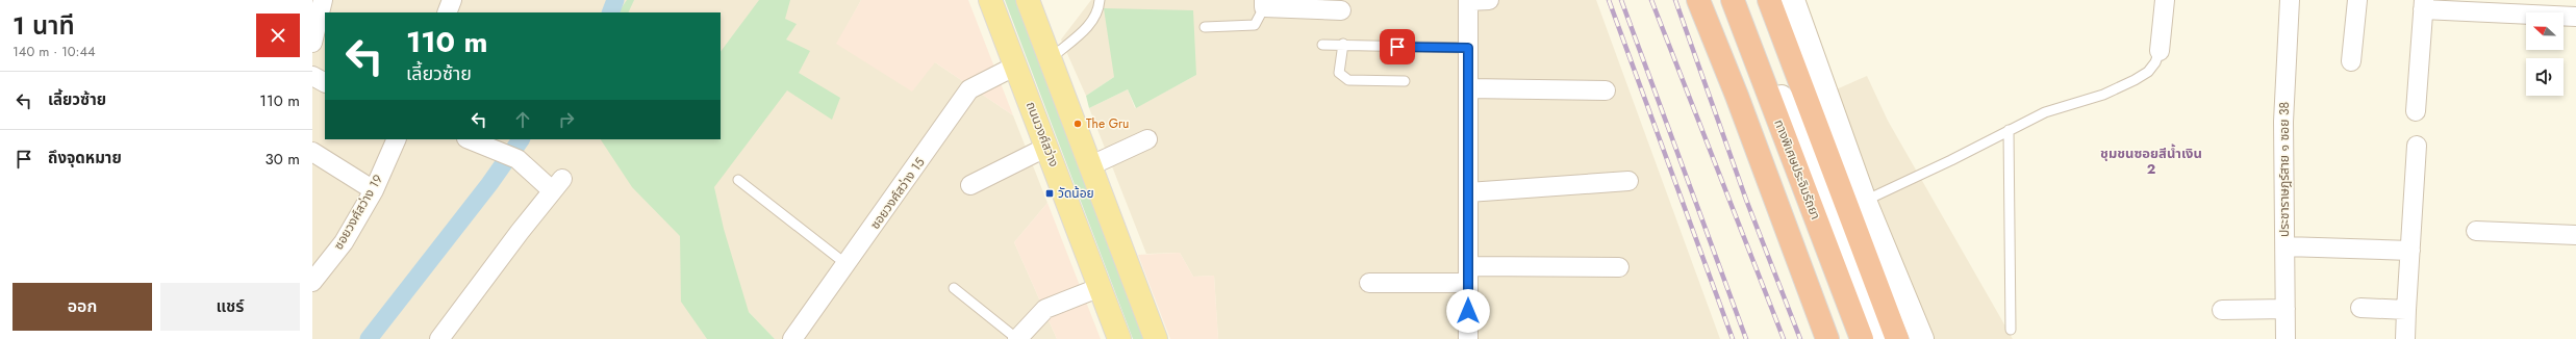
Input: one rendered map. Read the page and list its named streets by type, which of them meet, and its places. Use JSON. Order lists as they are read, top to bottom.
{
  "streets": {
    "highway": ["ทางพิเศษประจิมรัถยา"],
    "main road": ["ถนนวงศ์สว่าง"],
    "street": ["ประชาราษฎร์สาย ๑ ซอย 38", "ซอยวงศ์สว่าง 15", "ซอยวงศ์สว่าง 19"]
  },
  "crossings": [
    ["ถนนวงศ์สว่าง", "ซอยวงศ์สว่าง 15"]
  ],
  "districts": ["ชุมชนซอยสีน้ำเงิน 2"],
  "places": {
    "other": ["The Gru"],
    "transit": ["วัดน้อย"]
  },
  "north": "left",
  "page": {
    "heading": ["1 นาที", "140 m · 10:44"],
    "turn": ["110 m", "เลี้ยวซ้าย"],
    "list": [
      {
        "name": "เลี้ยวซ้าย",
        "value": "110 m"
      },
      {
        "name": "ถึงจุดหมาย",
        "value": "30 m"
      }
    ],
    "buttons": ["ออก", "แชร์"]
  }
}
